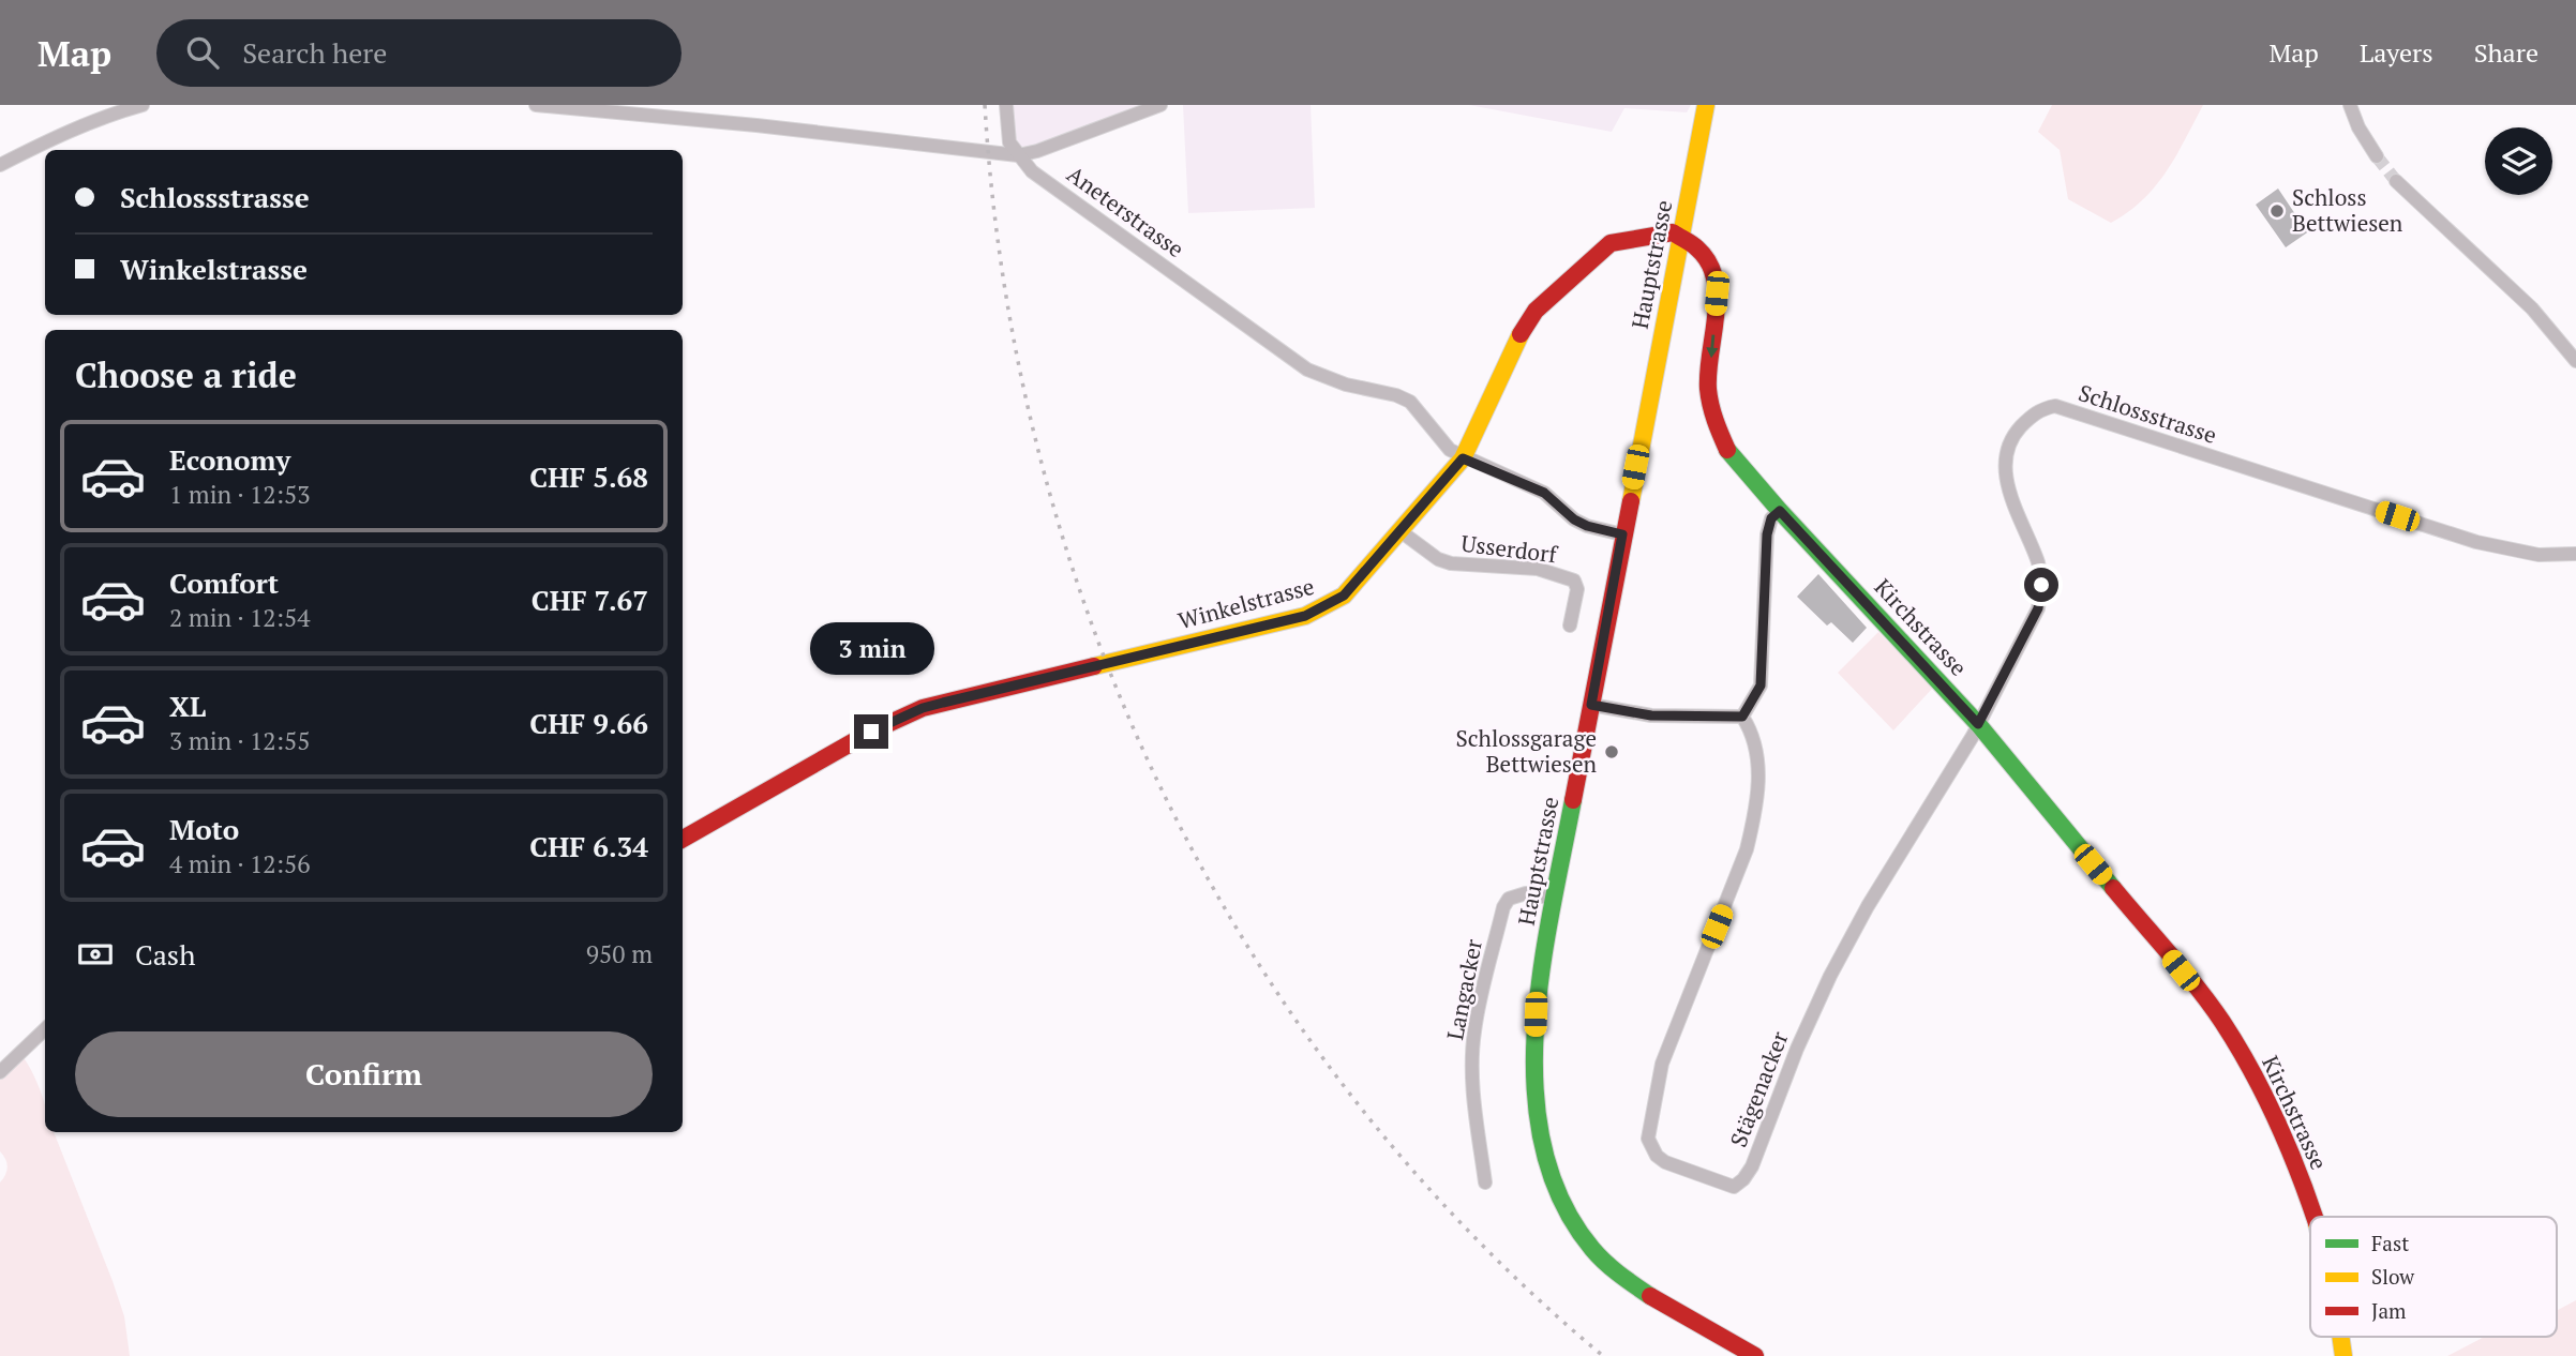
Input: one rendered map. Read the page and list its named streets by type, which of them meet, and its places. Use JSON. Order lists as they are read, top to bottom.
{
  "streets": {
    "street": [
      "Aneterstrasse",
      "Hauptstrasse",
      "Schlossstrasse",
      "Usserdorf",
      "Winkelstrasse",
      "Kirchstrasse",
      "Langacker",
      "Stägenacker"
    ]
  },
  "crossings": [
    ["Aneterstrasse", "Hauptstrasse"],
    ["Aneterstrasse", "Winkelstrasse"],
    ["Hauptstrasse", "Winkelstrasse"],
    ["Hauptstrasse", "Kirchstrasse"],
    ["Hauptstrasse", "Langacker"],
    ["Schlossstrasse", "Kirchstrasse"],
    ["Schlossstrasse", "Stägenacker"],
    ["Usserdorf", "Winkelstrasse"],
    ["Winkelstrasse", "Kirchstrasse"],
    ["Kirchstrasse", "Stägenacker"]
  ],
  "places": ["Schloss Bettwiesen", "Schlossgarage Bettwiesen"],
  "legend": ["Fast", "Slow", "Jam"],
  "page": {
    "header": "Map",
    "search": "Search here",
    "nav": ["Map", "Layers", "Share"],
    "banner": ["Schlossstrasse", "Winkelstrasse"],
    "heading": "Choose a ride",
    "list": [
      {
        "name": "Economy",
        "note": "1 min · 12:53",
        "value": "CHF 5.68"
      },
      {
        "name": "Comfort",
        "note": "2 min · 12:54",
        "value": "CHF 7.67"
      },
      {
        "name": "XL",
        "note": "3 min · 12:55",
        "value": "CHF 9.66"
      },
      {
        "name": "Moto",
        "note": "4 min · 12:56",
        "value": "CHF 6.34"
      }
    ],
    "bubble": "3 min",
    "pay": ["Cash", "950 m"],
    "buttons": "Confirm"
  }
}
